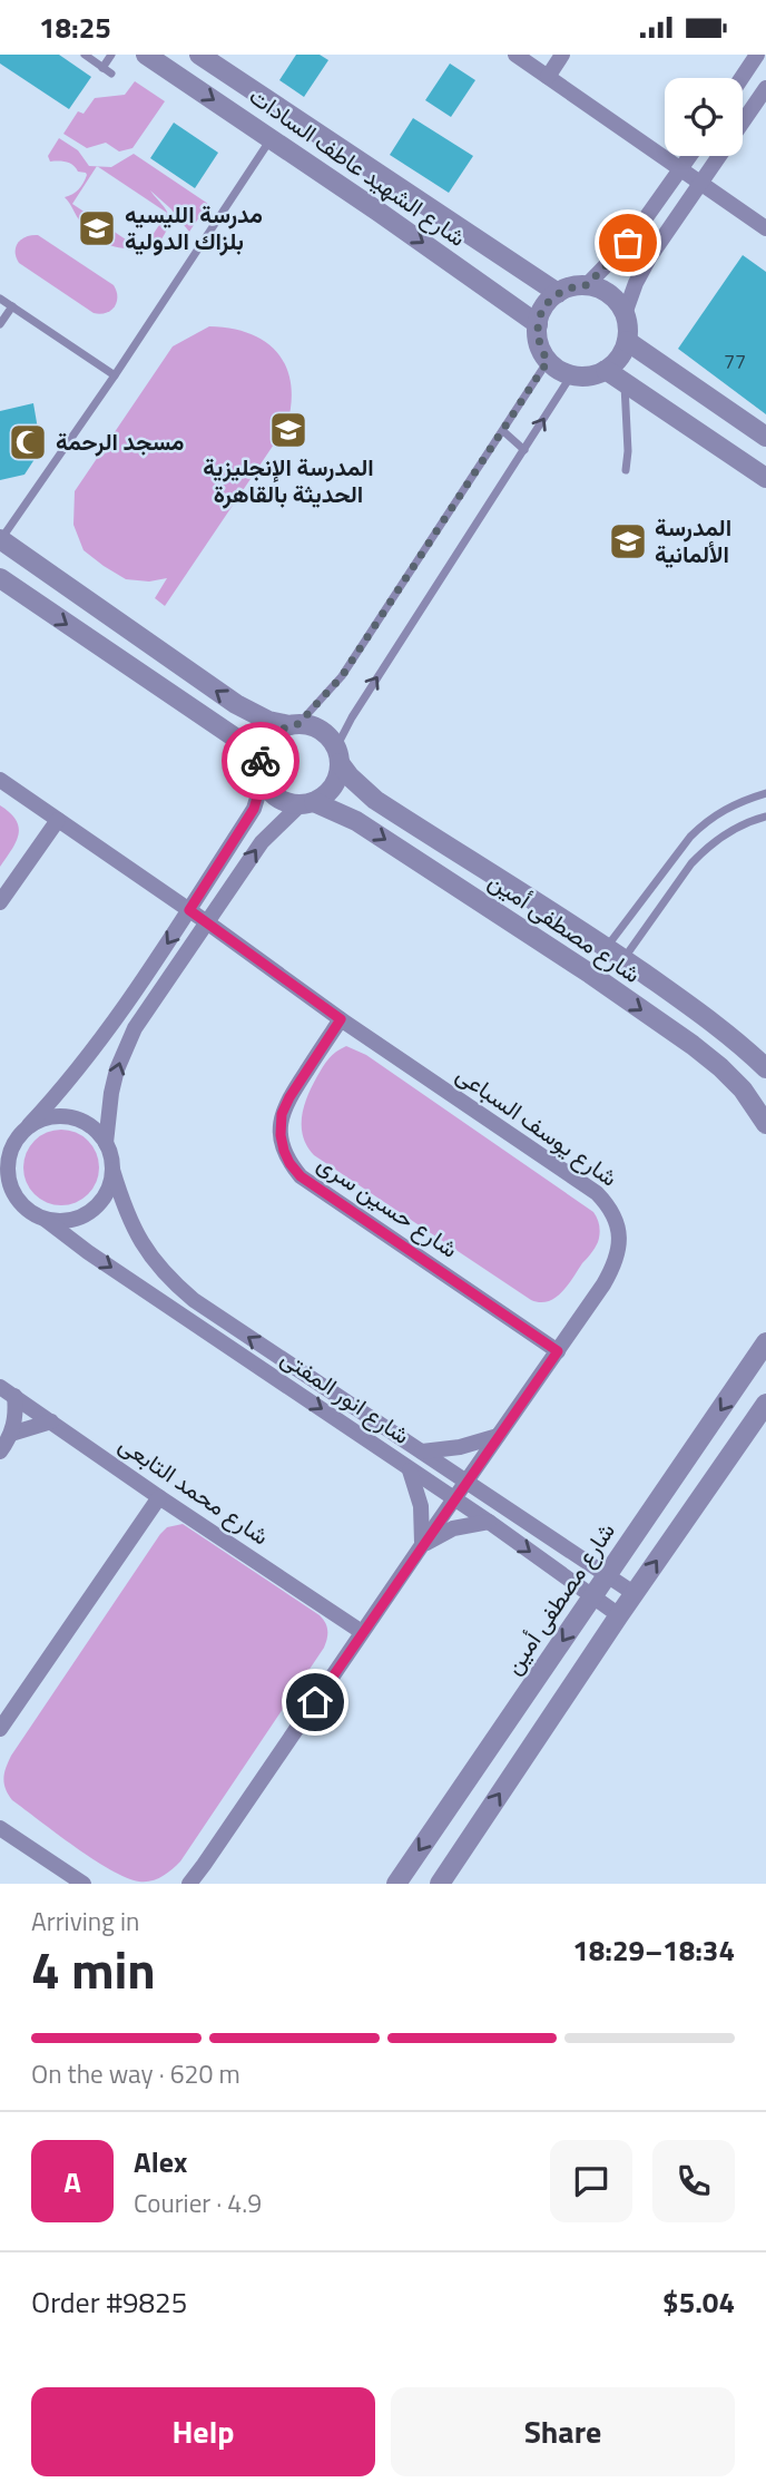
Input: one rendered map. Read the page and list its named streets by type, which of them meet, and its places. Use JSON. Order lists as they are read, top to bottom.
{
  "streets": {
    "street": [
      "شارع الشهيد عاطف السادات",
      "شارع مصطفى أمين",
      "شارع يوسف السباعى",
      "شارع حسين سرى",
      "شارع انور المفتى",
      "شارع محمد التابعى"
    ]
  },
  "crossings": [
    ["شارع مصطفى أمين", "شارع انور المفتى"],
    ["شارع يوسف السباعى", "شارع حسين سرى"],
    ["شارع يوسف السباعى", "شارع انور المفتى"],
    ["شارع يوسف السباعى", "شارع محمد التابعى"]
  ],
  "places": {
    "school or university": ["مدرسة الليسيه بلزاك الدولية", "المدرسة الإنجليزية الحديثة بالقاهرة", "المدرسة الألمانية"],
    "mosque": ["مسجد الرحمة"]
  },
  "house_numbers": ["77"],
  "page": {
    "status": "18:25",
    "heading": ["4 min", "Arriving in", "18:29–18:34"],
    "panel": [
      "Alex",
      "Courier · 4.9",
      "Order #9825",
      "$5.04"
    ],
    "bar": "On the way · 620 m",
    "round": "A",
    "buttons": ["Help", "Share"]
  }
}
